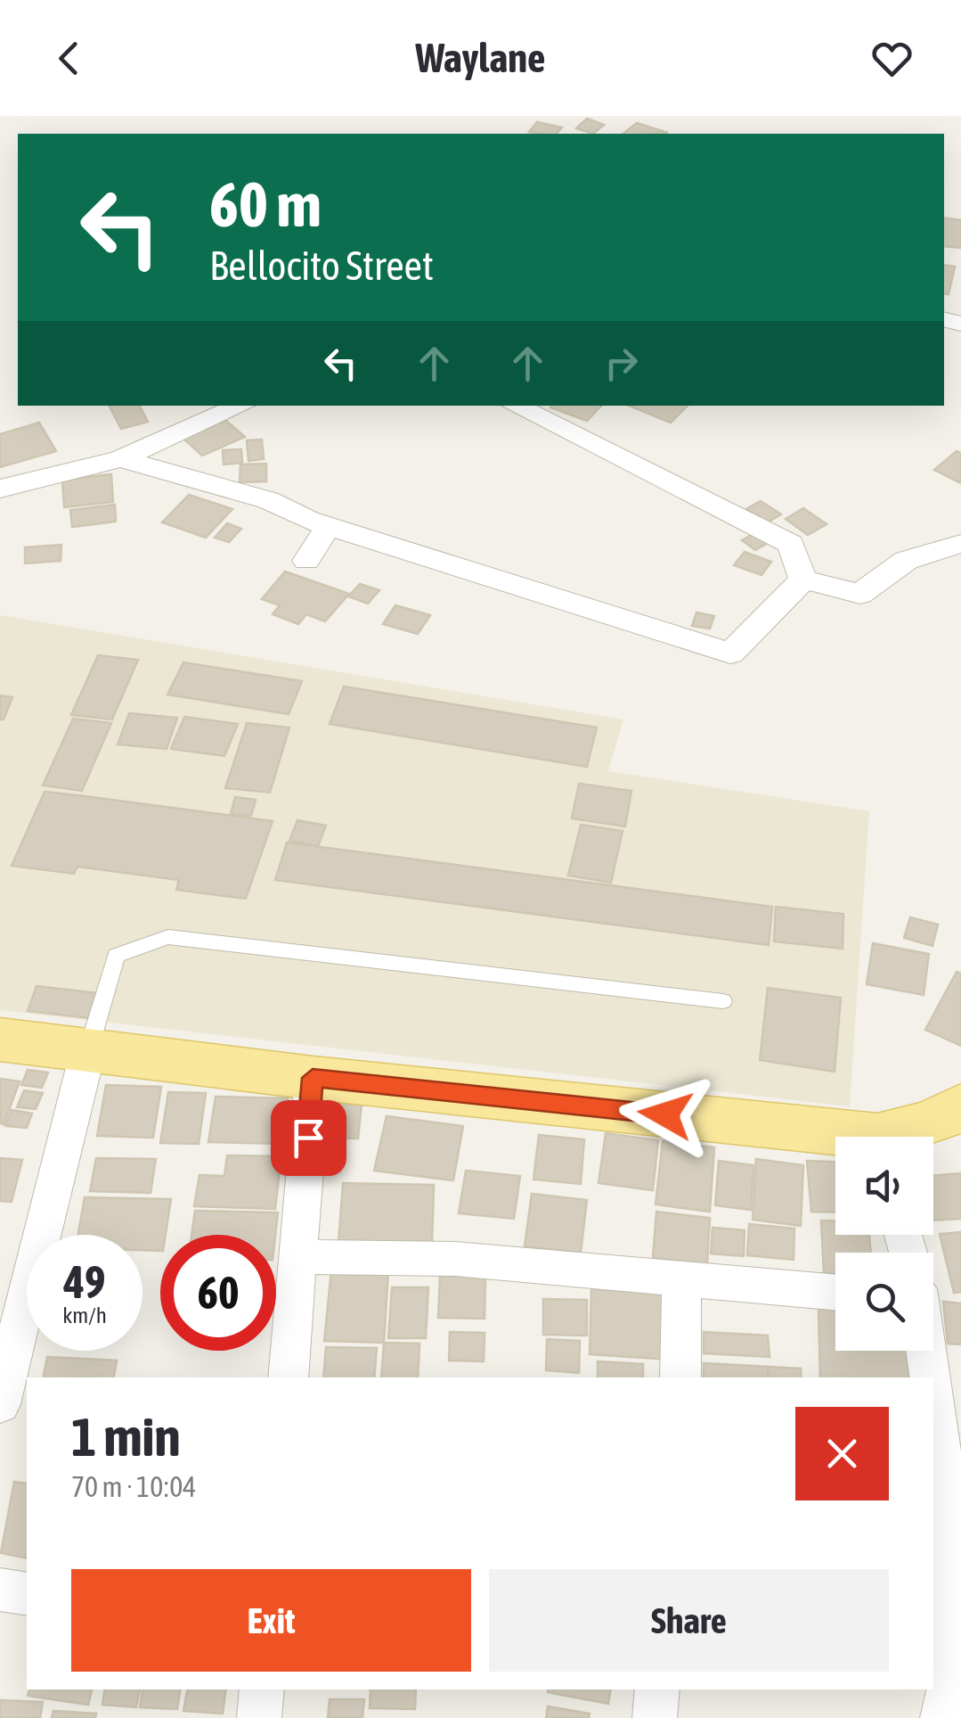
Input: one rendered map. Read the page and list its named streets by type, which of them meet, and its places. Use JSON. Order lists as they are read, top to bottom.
{
  "page": {
    "header": "Waylane",
    "turn": ["60 m", "Bellocito Street"],
    "speed": "49 km/h",
    "limit": "60",
    "heading": ["1 min", "70 m · 10:04"],
    "buttons": ["Exit", "Share"]
  }
}
